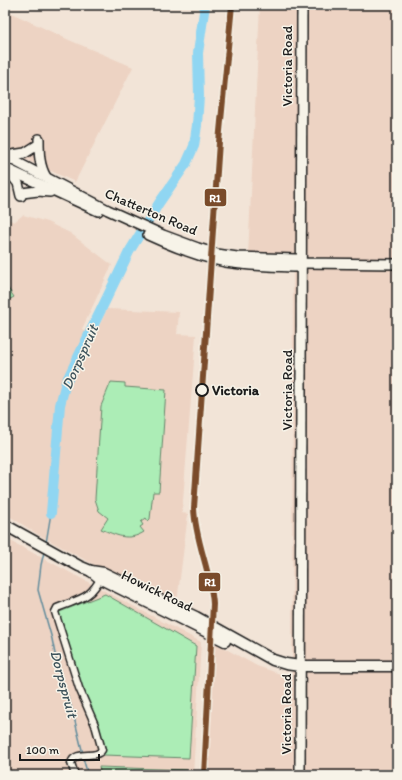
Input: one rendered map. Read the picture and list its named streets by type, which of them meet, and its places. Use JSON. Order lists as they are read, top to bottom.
{
  "streets": {
    "main road": ["Howick Road"],
    "street": ["Victoria Road", "Chatterton Road"]
  },
  "crossings": [
    ["Victoria Road", "Chatterton Road"],
    ["Victoria Road", "Howick Road"]
  ],
  "water": ["Dorpspruit"],
  "places": ["Victoria"],
  "lines": ["transit line R1"],
  "scale_bar": "100 m"
}
